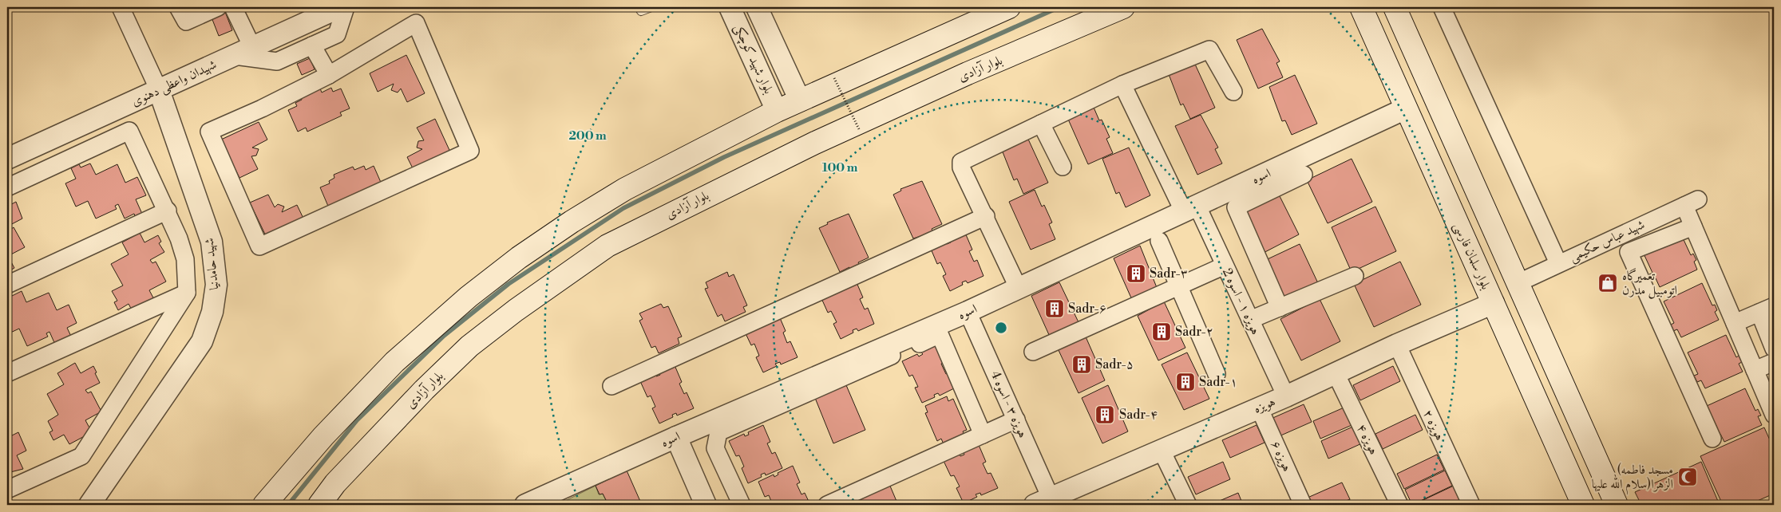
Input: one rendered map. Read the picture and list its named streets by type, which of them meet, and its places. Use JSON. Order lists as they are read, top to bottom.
{
  "streets": {
    "main road": ["بلوار آزادی", "بلوار سلمان فارسی"],
    "street": [
      "بلوار شهید کوچکی",
      "شهیدان واعظی دهنوی",
      "اسوه",
      "شهید عباس حکیمی",
      "شهید حامدنیا",
      "هویزه ۱ - اسوه 2",
      "هویزه ۳ - اسوه 4",
      "هویزه",
      "هویزه ۲",
      "هویزه ۴",
      "هویزه ۶"
    ]
  },
  "crossings": [
    ["شهیدان واعظی دهنوی", "شهید حامدنیا"],
    ["اسوه", "بلوار سلمان فارسی"],
    ["اسوه", "هویزه ۱ - اسوه 2"],
    ["اسوه", "هویزه ۳ - اسوه 4"],
    ["بلوار سلمان فارسی", "هویزه"],
    ["هویزه ۱ - اسوه 2", "هویزه"],
    ["هویزه ۳ - اسوه 4", "هویزه"],
    ["هویزه", "هویزه ۲"],
    ["هویزه", "هویزه ۴"],
    ["هویزه", "هویزه ۶"]
  ],
  "places": {
    "building": [
      "Sadr-۳",
      "Sadr-۶",
      "Sadr-۲",
      "Sadr-۵",
      "Sadr-۱",
      "Sadr-۴"
    ],
    "shop": ["تعمیرگاه اتومبیل مدرن"],
    "mosque": ["(مسجد فاطمه الزهرا(سلام الله علیها"]
  },
  "rings": ["200 m", "100 m"]
}
